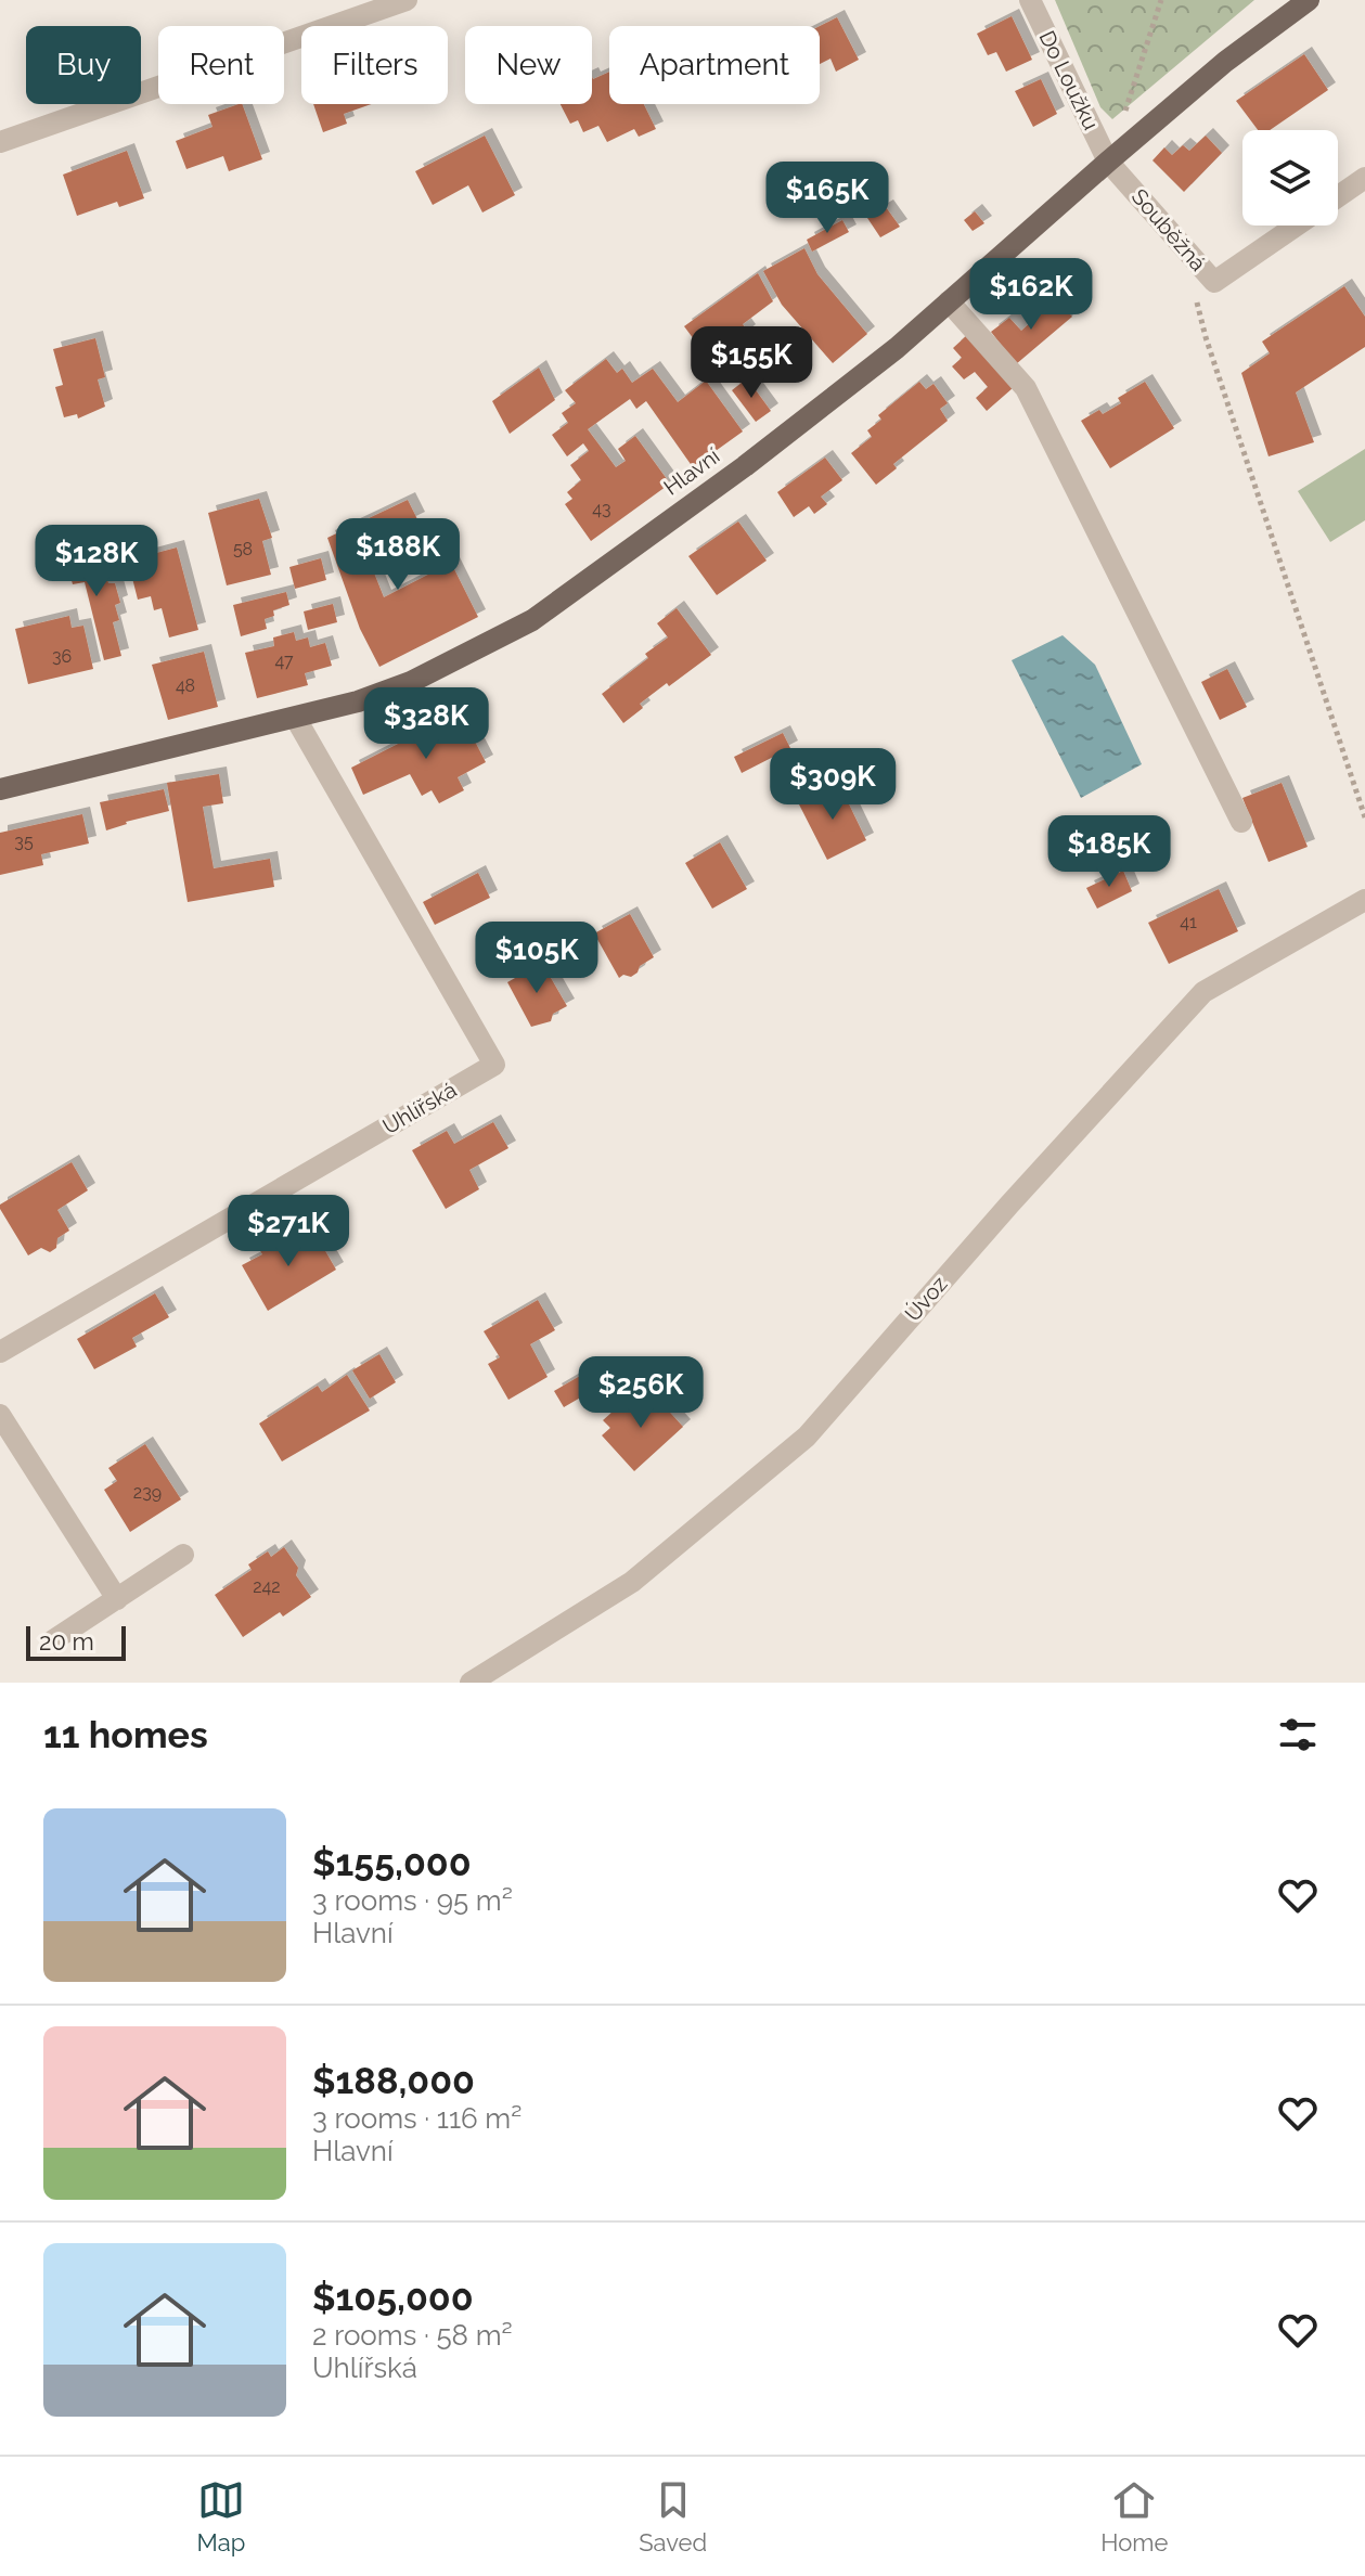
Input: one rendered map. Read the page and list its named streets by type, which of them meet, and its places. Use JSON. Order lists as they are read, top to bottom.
{
  "streets": {
    "main road": ["Hlavní"],
    "street": [
      "Do Loužku",
      "Souběžná",
      "Uhlířská",
      "Úvoz"
    ]
  },
  "crossings": [
    ["Do Loužku", "Souběžná"],
    ["Do Loužku", "Hlavní"],
    ["Souběžná", "Hlavní"],
    ["Hlavní", "Uhlířská"]
  ],
  "house_numbers": [
    "43",
    "58",
    "36",
    "47",
    "48",
    "35",
    "41",
    "239",
    "242"
  ],
  "scale_bar": "20 m",
  "page": {
    "chip": [
      "Buy",
      "Rent",
      "Filters",
      "New",
      "Apartment"
    ],
    "price": [
      "$165K",
      "$162K",
      "$155K",
      "$188K",
      "$128K",
      "$328K",
      "$309K",
      "$185K",
      "$105K",
      "$271K",
      "$256K"
    ],
    "scale": "20 m",
    "heading": "11 homes",
    "list": [
      {
        "name": "$155,000",
        "note": "3 rooms · 95 m² · Hlavní"
      },
      {
        "name": "$188,000",
        "note": "3 rooms · 116 m² · Hlavní"
      },
      {
        "name": "$105,000",
        "note": "2 rooms · 58 m² · Uhlířská"
      }
    ],
    "tabs": ["Map", "Saved", "Home"]
  }
}
